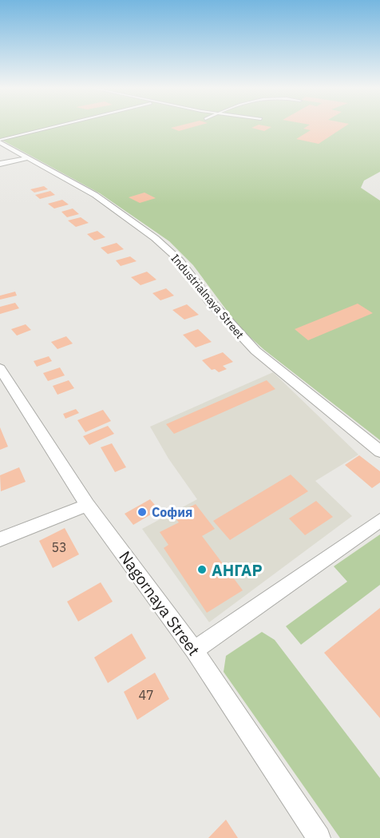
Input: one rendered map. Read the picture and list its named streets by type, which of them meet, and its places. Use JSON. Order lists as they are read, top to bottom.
{
  "streets": {
    "street": ["Industrialnaya Street", "Nagornaya Street"]
  },
  "places": ["София", "АНГАР"],
  "house_numbers": ["53", "47"]
}
